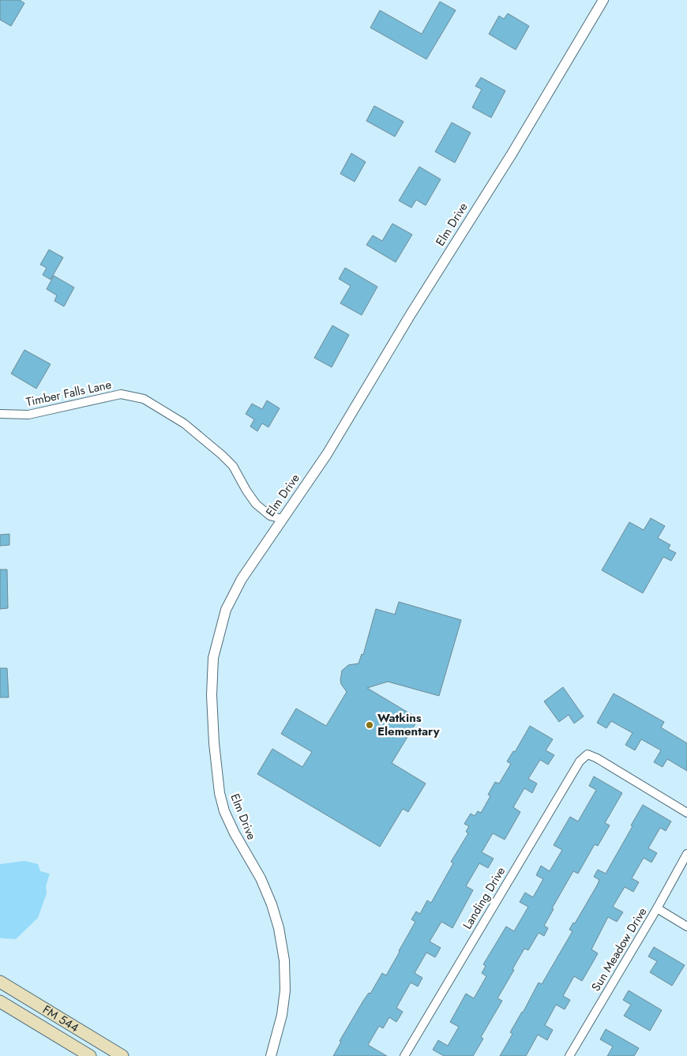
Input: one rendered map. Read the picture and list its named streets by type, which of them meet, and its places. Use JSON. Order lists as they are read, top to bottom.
{
  "streets": {
    "main road": ["FM 544"],
    "street": [
      "Elm Drive",
      "Timber Falls Lane",
      "Landing Drive",
      "Sun Meadow Drive"
    ]
  },
  "crossings": [
    ["Elm Drive", "Timber Falls Lane"]
  ],
  "places": ["Watkins Elementary"]
}
